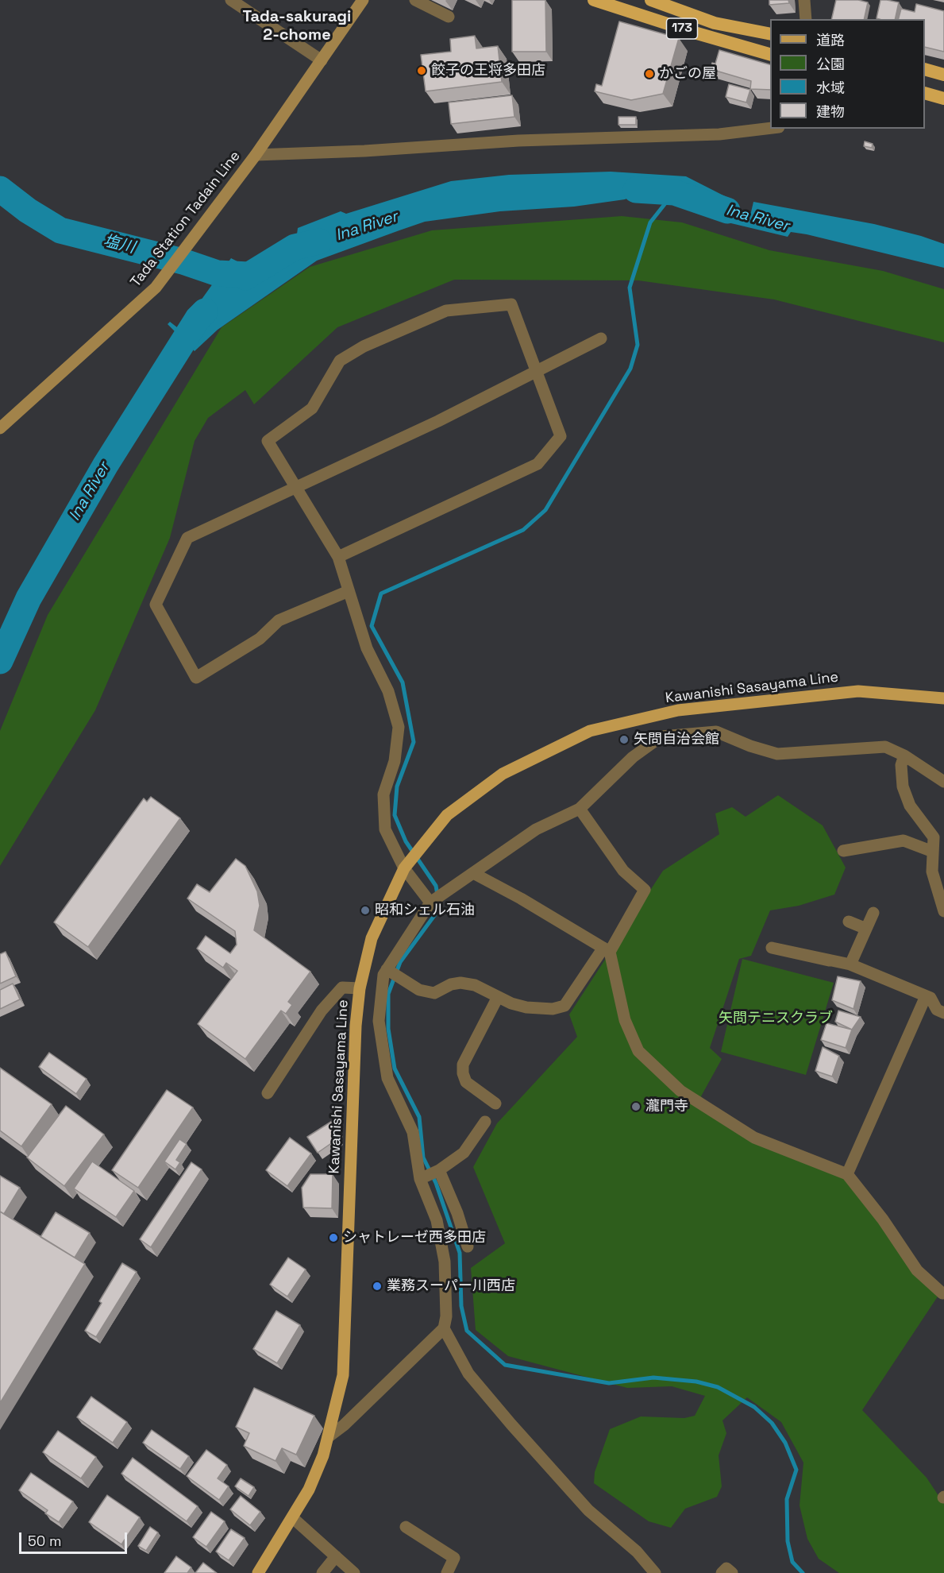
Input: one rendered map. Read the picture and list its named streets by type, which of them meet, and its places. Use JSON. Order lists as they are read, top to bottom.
{
  "streets": {
    "highway": ["173"],
    "main road": ["Tada Station Tadain Line", "Kawanishi Sasayama Line"]
  },
  "districts": ["Tada-sakuragi 2-chome"],
  "water": ["Ina River", "塩川"],
  "parks": ["矢問テニスクラブ"],
  "places": [
    "餃子の王将多田店",
    "かごの屋",
    "矢問自治会館",
    "昭和シェル石油",
    "瀧門寺",
    "シャトレーゼ西多田店",
    "業務スーパー川西店"
  ],
  "legend": [
    "道路",
    "公園",
    "水域",
    "建物"
  ],
  "scale_bar": "50 m"
}
